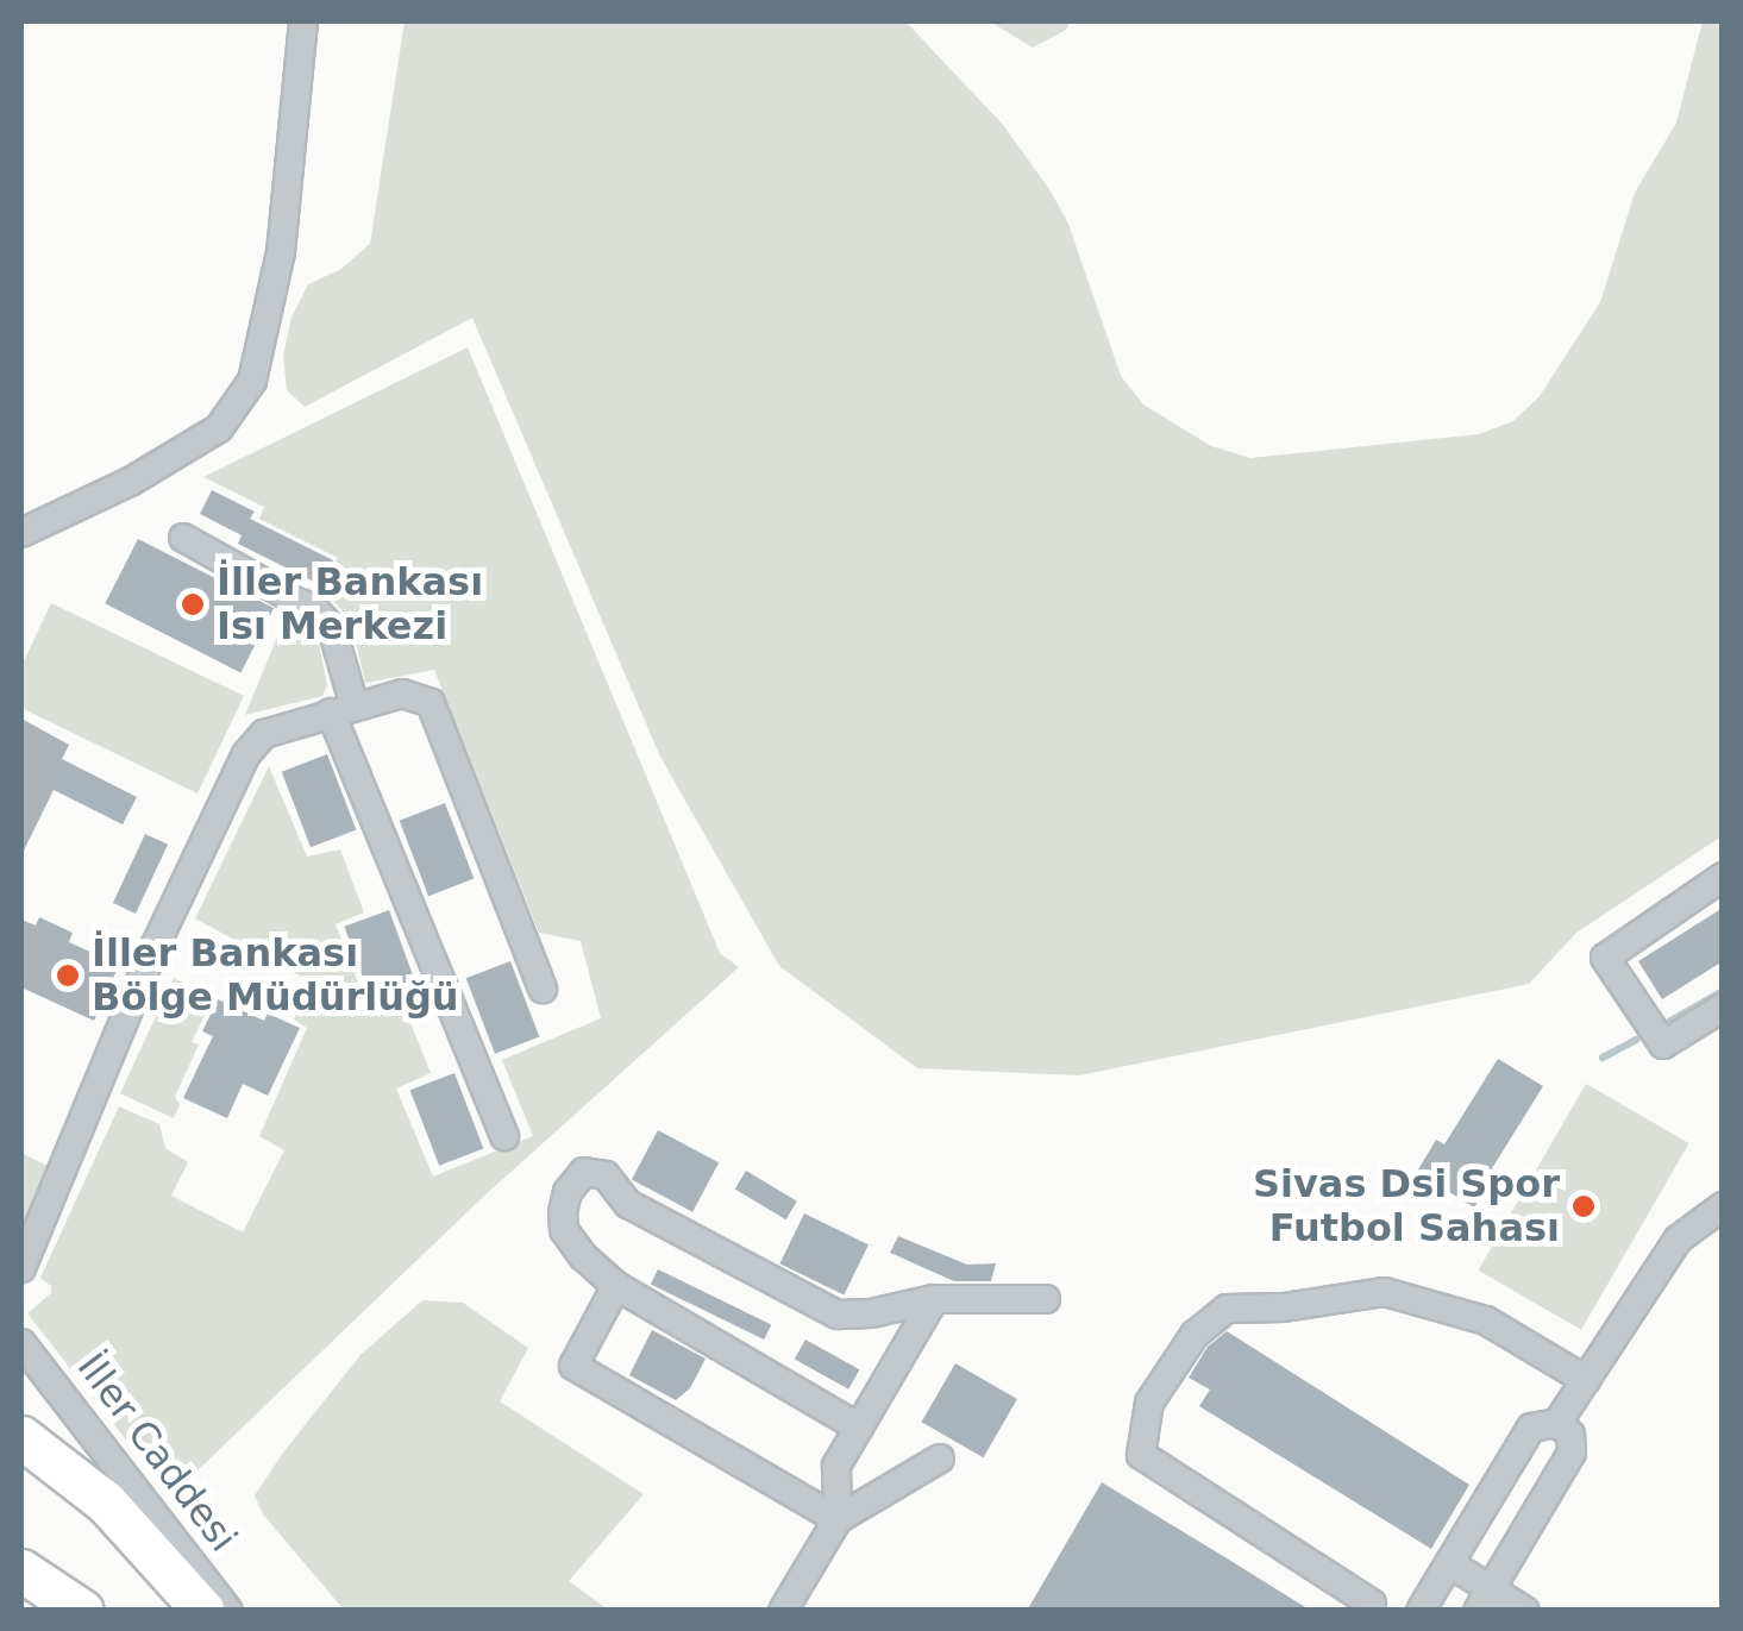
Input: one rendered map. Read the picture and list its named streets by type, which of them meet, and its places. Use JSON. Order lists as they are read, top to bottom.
{
  "streets": {
    "street": ["İller Caddesi"]
  },
  "places": ["İller Bankası Isı Merkezi", "İller Bankası Bölge Müdürlüğü", "Sivas Dsi Spor Futbol Sahası"]
}
